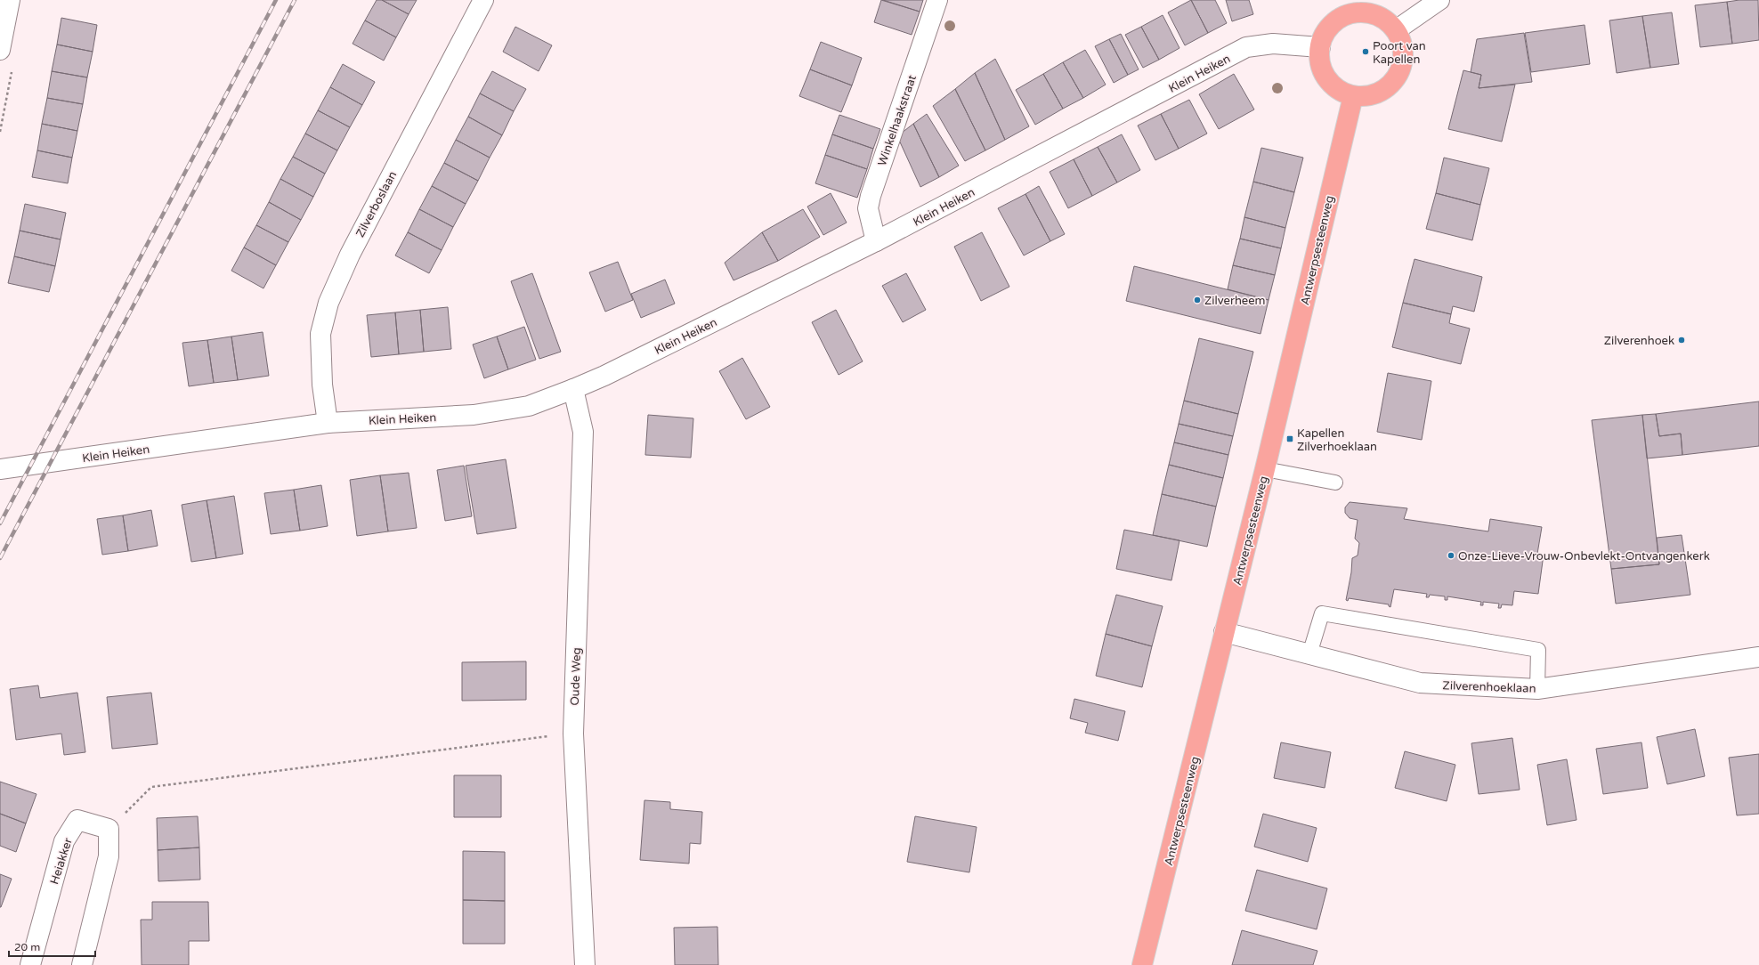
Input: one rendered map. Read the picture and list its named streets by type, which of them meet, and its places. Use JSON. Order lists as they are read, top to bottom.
{
  "streets": {
    "main road": ["Antwerpsesteenweg"],
    "street": [
      "Klein Heiken",
      "Winkelhaakstraat",
      "Zilverboslaan",
      "Oude Weg",
      "Zilverenhoeklaan",
      "Heiakker"
    ]
  },
  "crossings": [
    ["Klein Heiken", "Winkelhaakstraat"],
    ["Klein Heiken", "Zilverboslaan"],
    ["Klein Heiken", "Antwerpsesteenweg"],
    ["Klein Heiken", "Oude Weg"],
    ["Antwerpsesteenweg", "Zilverenhoeklaan"]
  ],
  "places": {
    "other": [
      "Poort van Kapellen",
      "Zilverheem",
      "Zilverenhoek",
      "Onze-Lieve-Vrouw-Onbevlekt-Ontvangenkerk"
    ],
    "transit": ["Kapellen Zilverhoeklaan"]
  },
  "scale_bar": "20 m"
}
